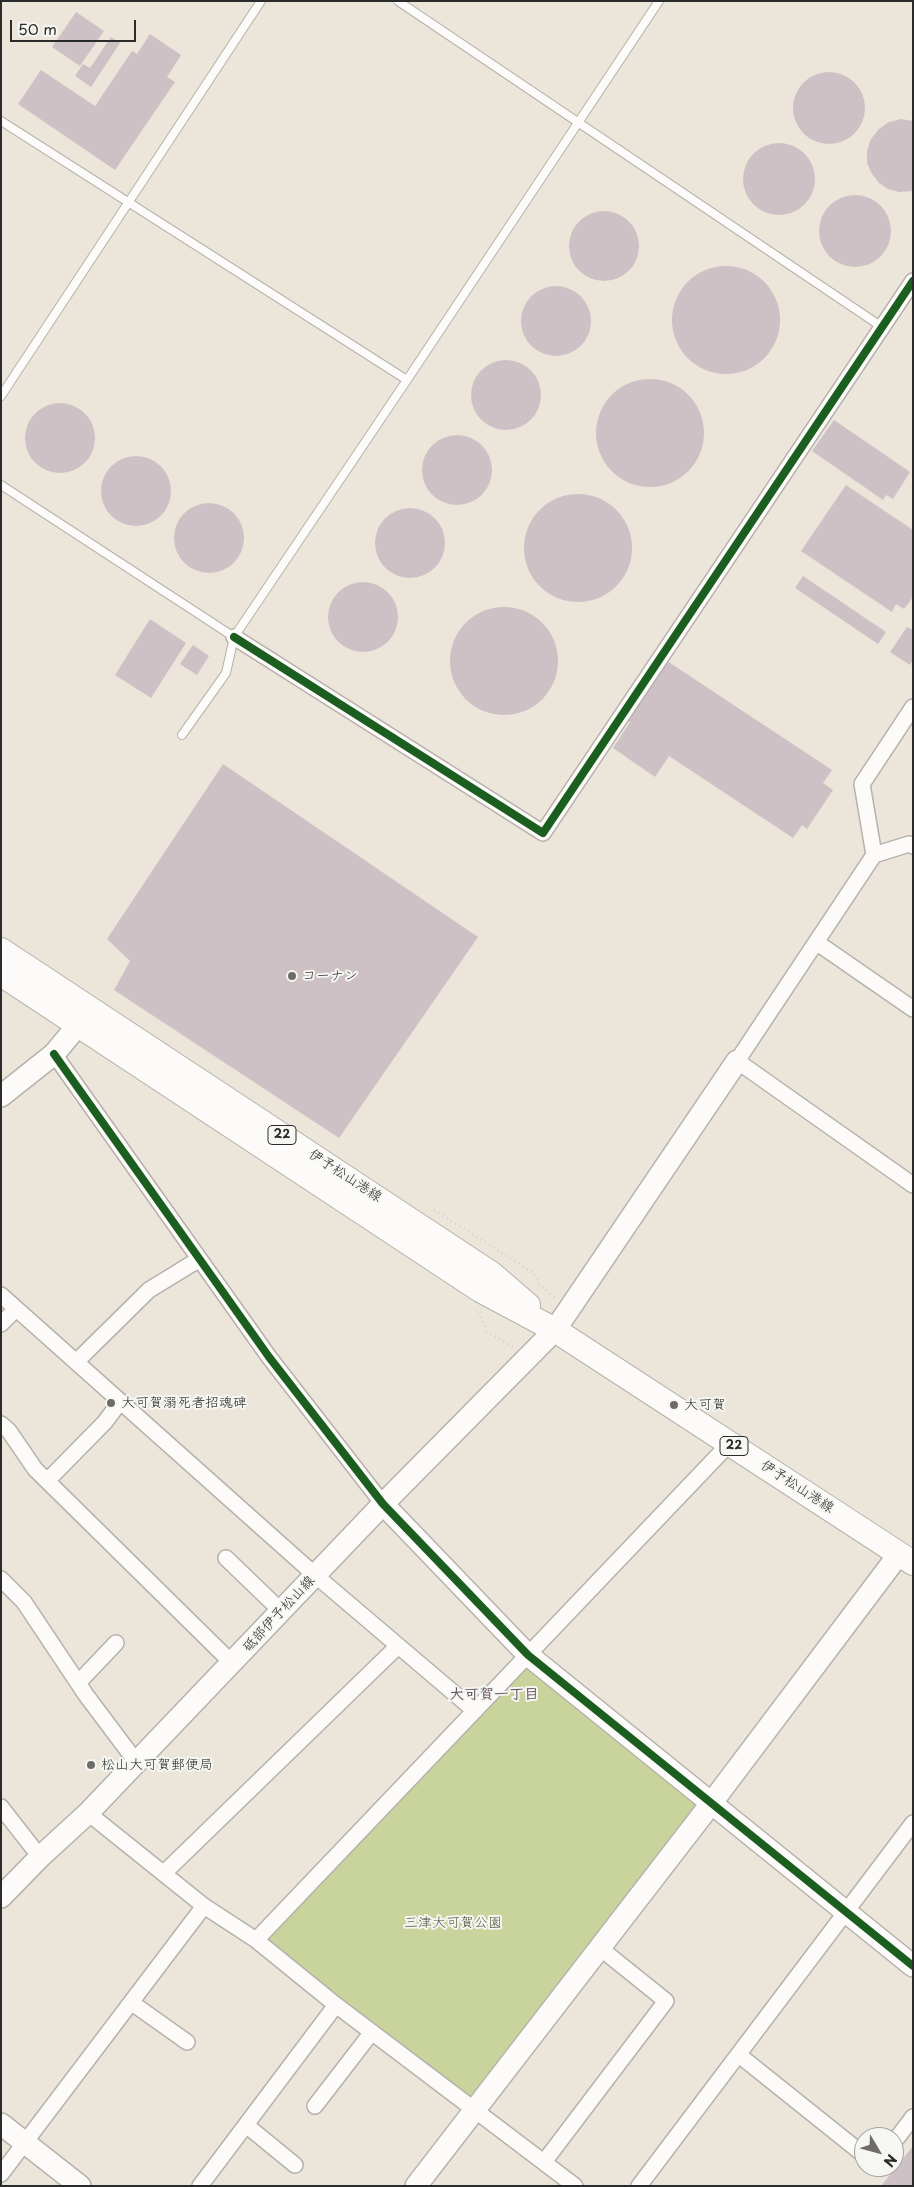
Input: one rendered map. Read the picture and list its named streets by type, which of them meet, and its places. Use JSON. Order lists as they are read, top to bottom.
{
  "streets": {
    "main road": ["22", "伊予松山港線"],
    "street": ["砥部伊予松山線"]
  },
  "crossings": [
    ["伊予松山港線", "砥部伊予松山線"]
  ],
  "districts": ["大可賀一丁目"],
  "parks": ["三津大可賀公園"],
  "places": [
    "コーナン",
    "大可賀溺死者招魂碑",
    "大可賀",
    "松山大可賀郵便局"
  ],
  "scale_bar": "50 m",
  "north": "bottom right"
}
